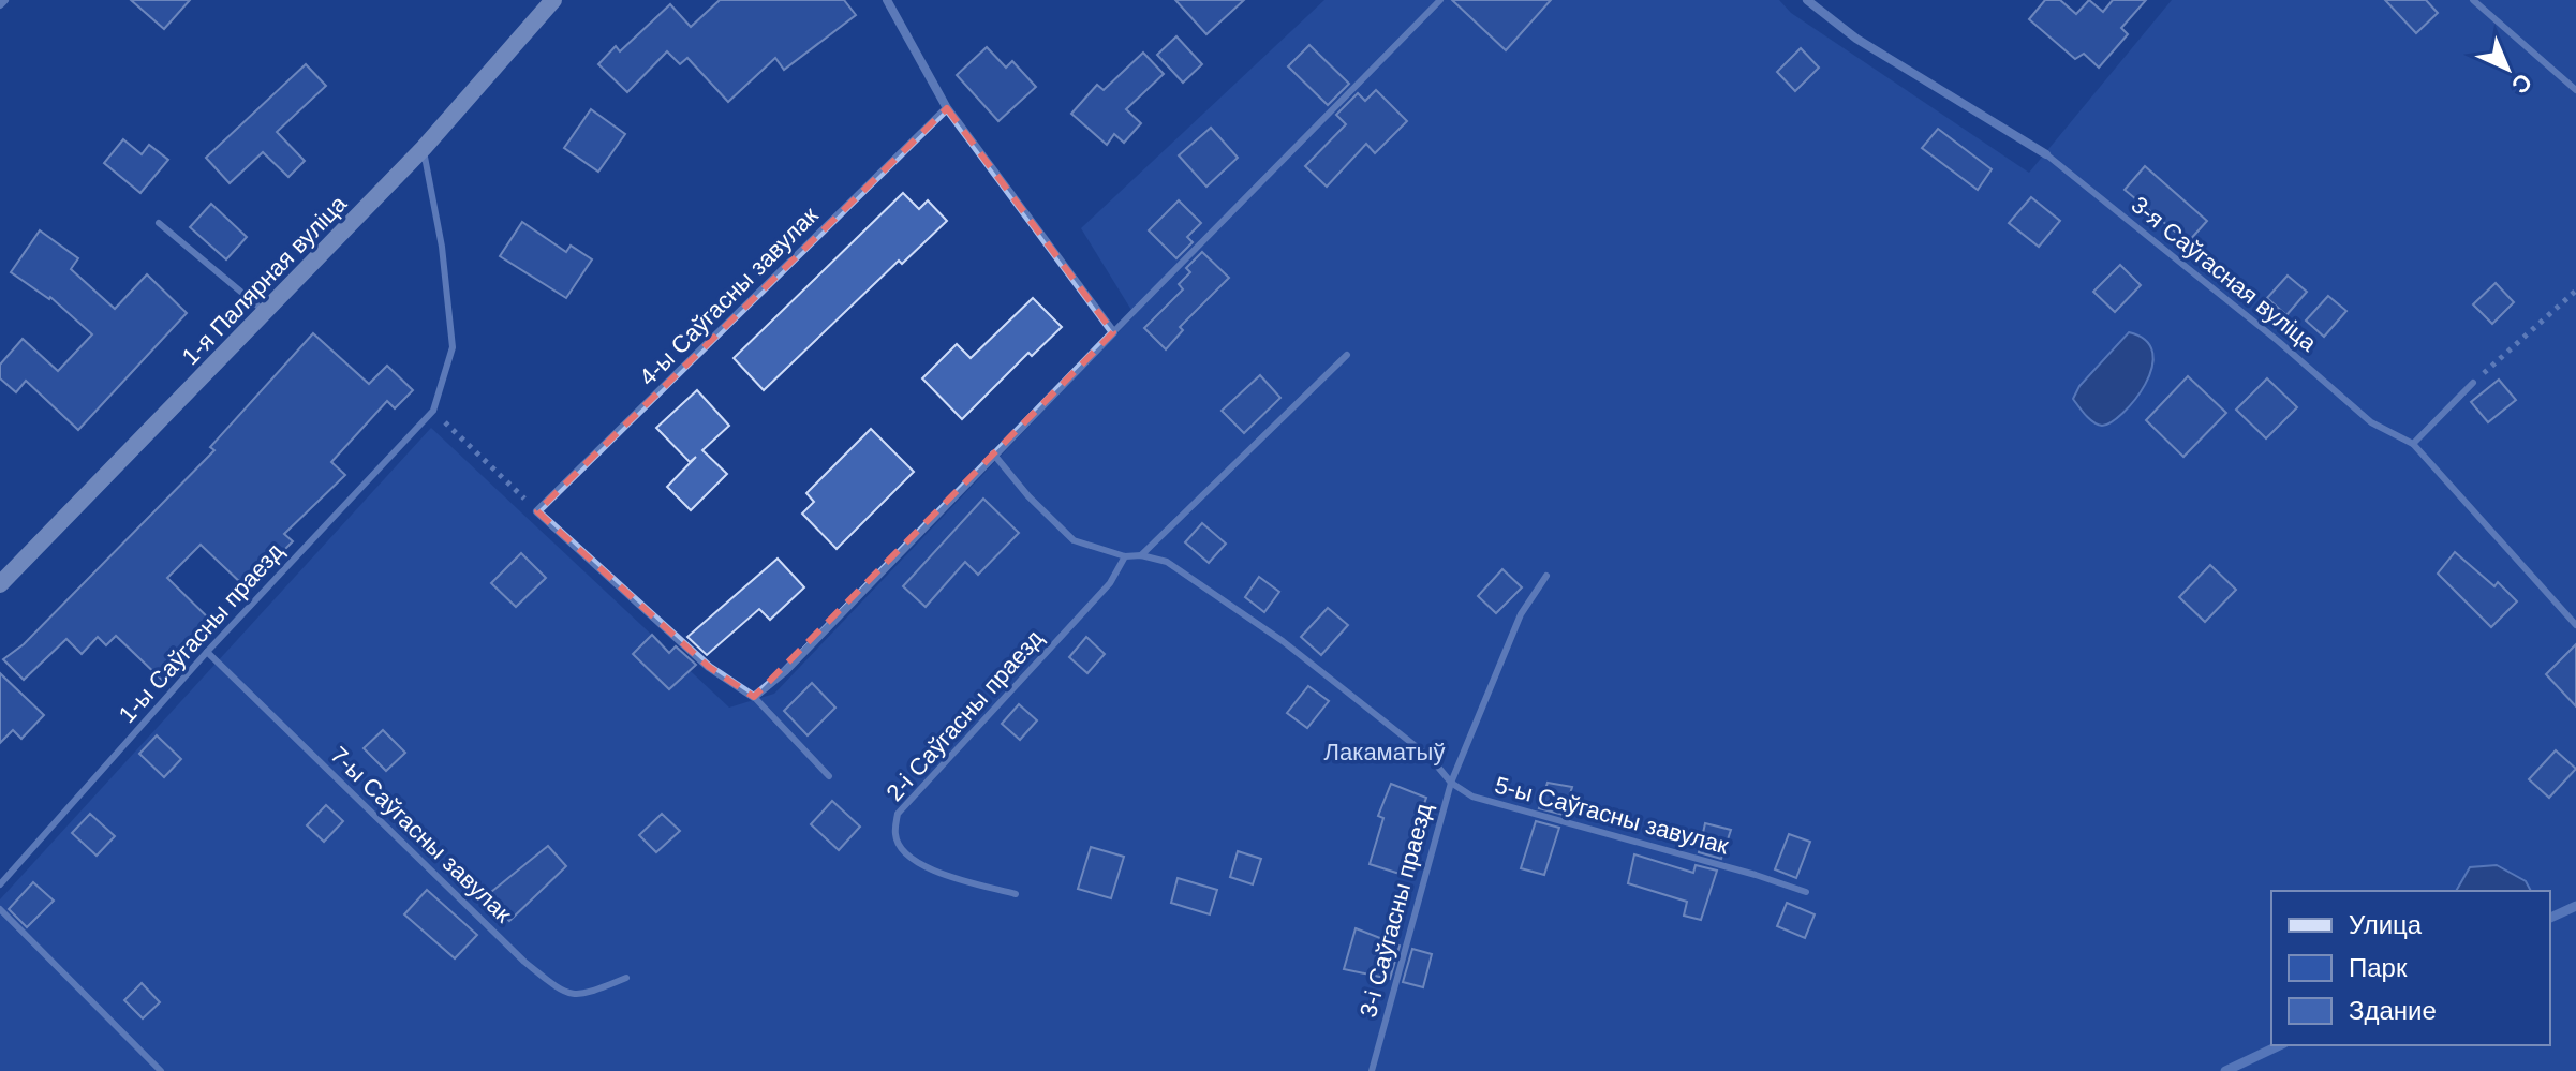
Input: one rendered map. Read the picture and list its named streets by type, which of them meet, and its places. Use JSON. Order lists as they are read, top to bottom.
{
  "streets": {
    "street": ["3-я Саўгасная вуліца", "1-я Палярная вуліца", "4-ы Саўгасны завулак"],
    "lane": [
      "1-ы Саўгасны праезд",
      "2-і Саўгасны праезд",
      "5-ы Саўгасны завулак",
      "7-ы Саўгасны завулак",
      "3-і Саўгасны праезд"
    ]
  },
  "crossings": [
    ["1-я Палярная вуліца", "1-ы Саўгасны праезд"],
    ["1-ы Саўгасны праезд", "7-ы Саўгасны завулак"],
    ["2-і Саўгасны праезд", "5-ы Саўгасны завулак"],
    ["5-ы Саўгасны завулак", "3-і Саўгасны праезд"]
  ],
  "parks": ["Лакаматыў"],
  "legend": ["Улица", "Парк", "Здание"],
  "north": "bottom right"
}
